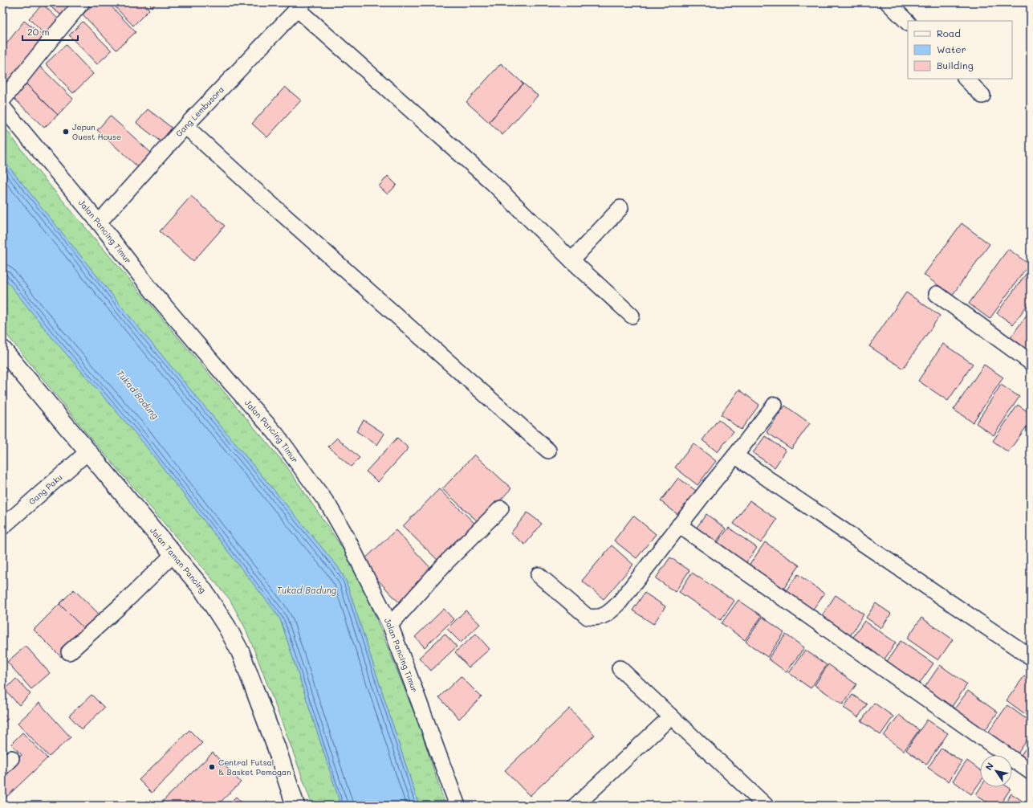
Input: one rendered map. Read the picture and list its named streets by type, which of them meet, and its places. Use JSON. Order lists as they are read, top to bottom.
{
  "streets": {
    "street": [
      "Gang Lembusora",
      "Jalan Pancing Timur",
      "Gang Paku",
      "Jalan Taman Pancing"
    ]
  },
  "crossings": [
    ["Gang Lembusora", "Jalan Pancing Timur"],
    ["Gang Paku", "Jalan Taman Pancing"]
  ],
  "water": ["Tukad Badung"],
  "places": ["Jepun Guest House", "Central Futsal & Basket Pemogan"],
  "legend": ["Road", "Water", "Building"],
  "scale_bar": "20 m",
  "north": "top left"
}
